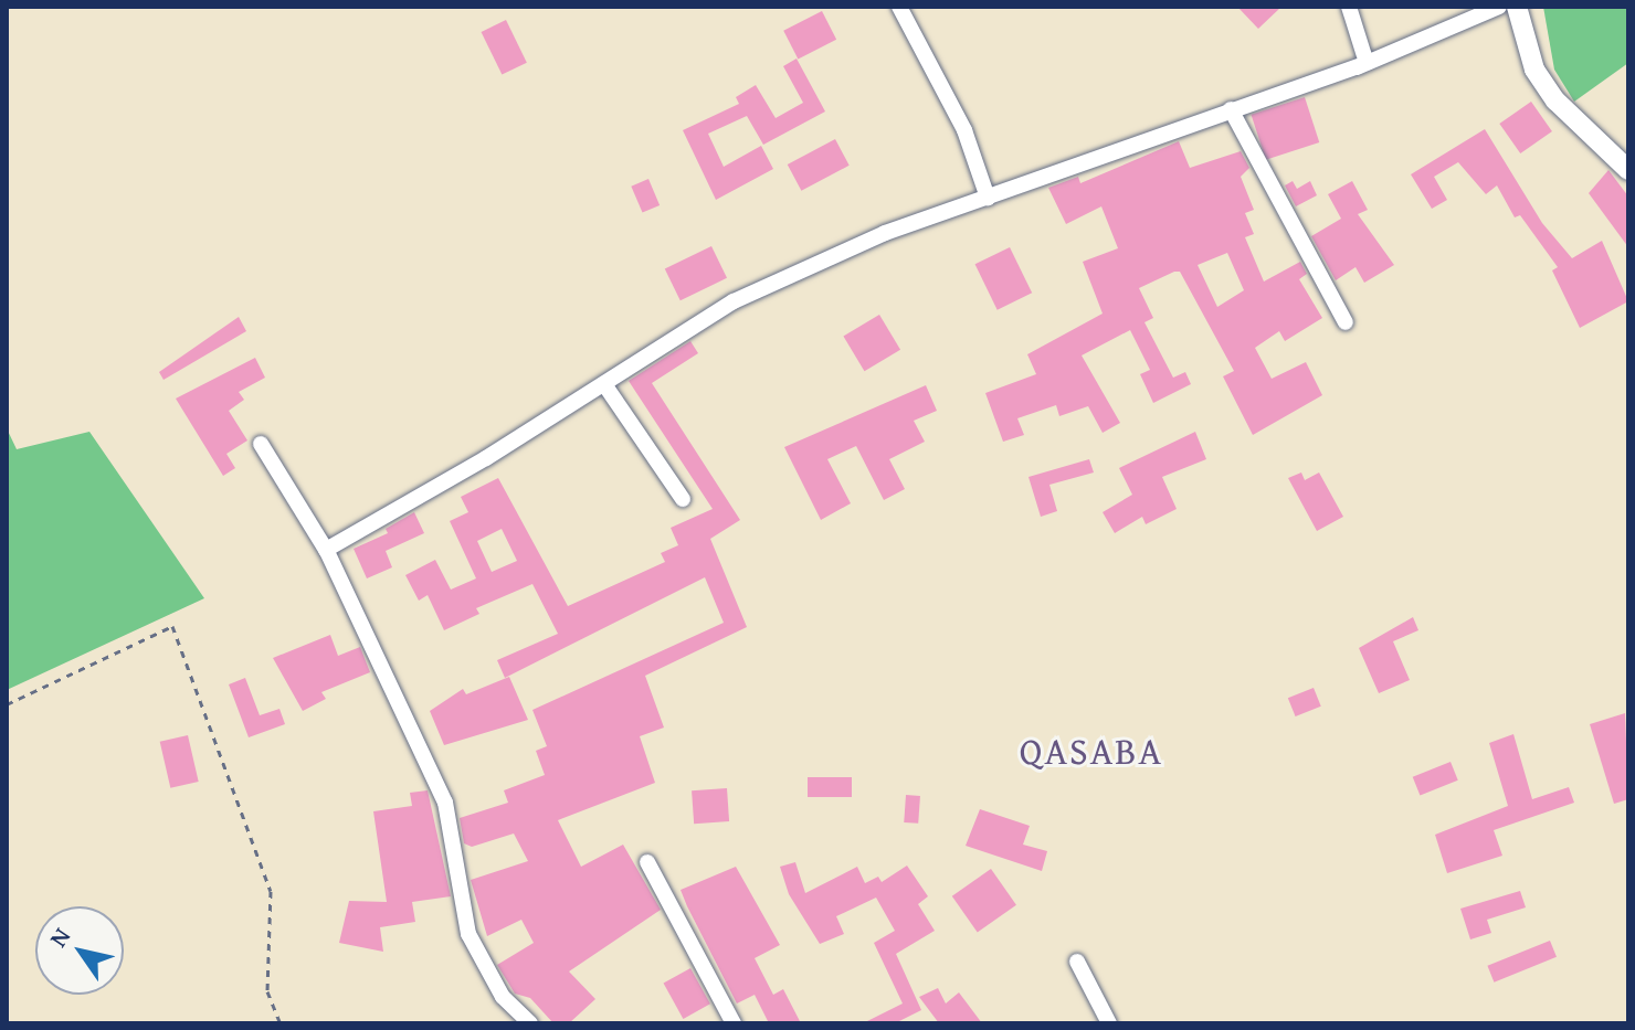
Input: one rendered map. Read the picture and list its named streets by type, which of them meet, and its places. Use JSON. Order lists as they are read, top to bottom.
{
  "districts": ["QASABA"],
  "north": "top left"
}
